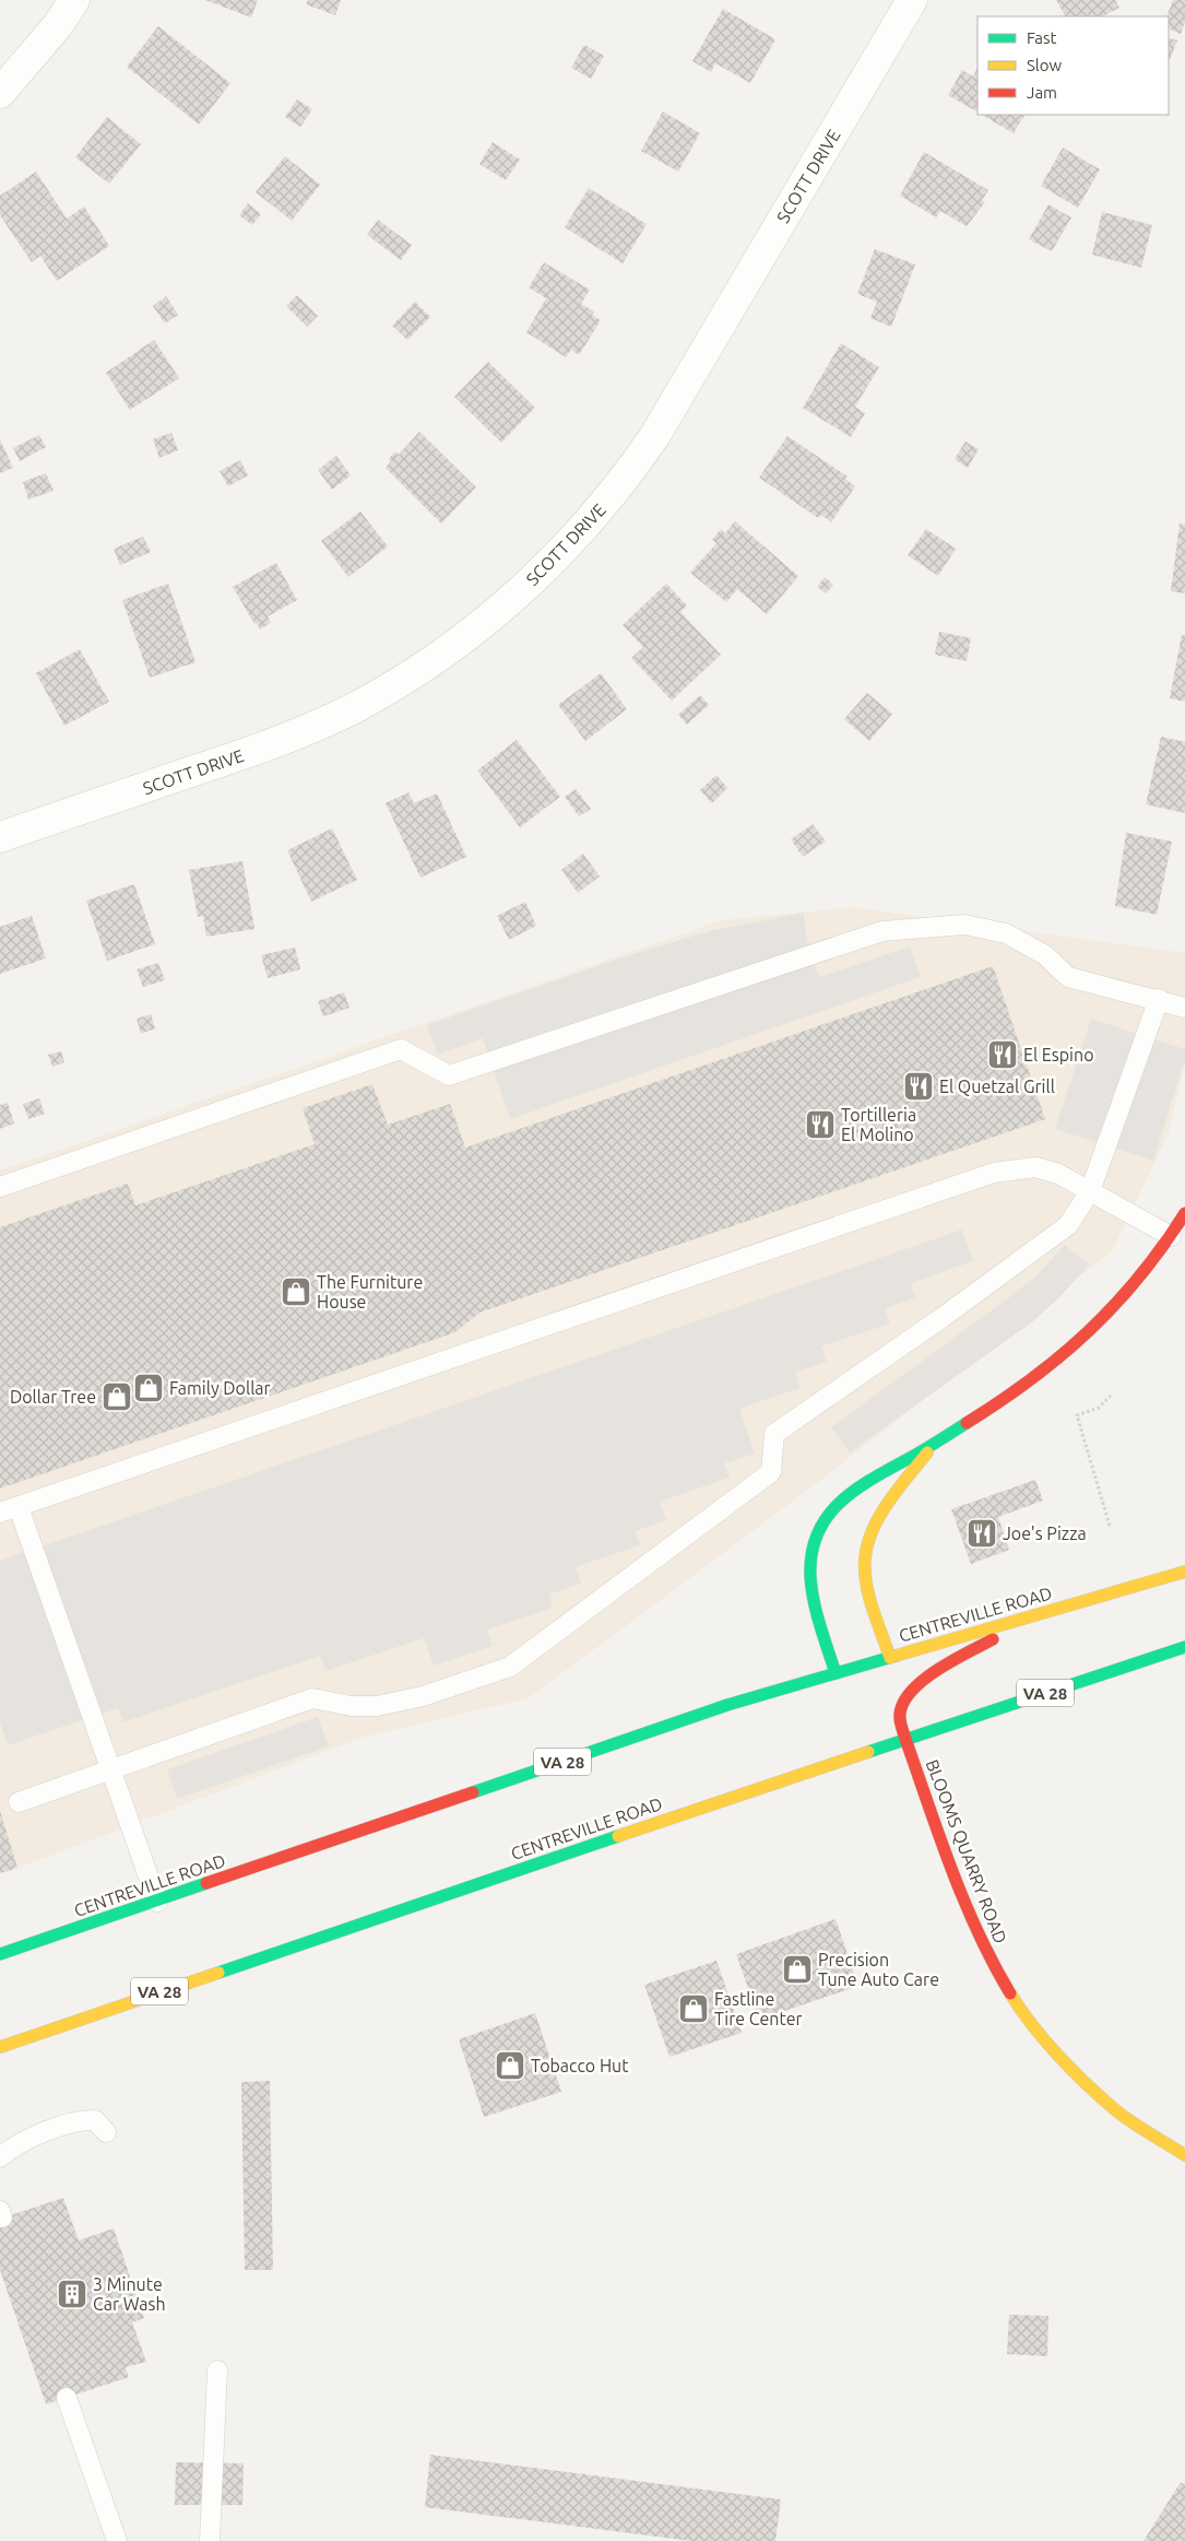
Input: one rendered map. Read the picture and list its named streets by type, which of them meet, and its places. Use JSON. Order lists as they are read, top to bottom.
{
  "streets": {
    "main road": ["CENTREVILLE ROAD", "VA 28", "BLOOMS QUARRY ROAD"],
    "street": ["SCOTT DRIVE"]
  },
  "crossings": [
    ["CENTREVILLE ROAD", "BLOOMS QUARRY ROAD"]
  ],
  "places": {
    "restaurant": [
      "El Espino",
      "El Quetzal Grill",
      "Tortilleria El Molino",
      "Joe's Pizza"
    ],
    "shop": [
      "The Furniture House",
      "Family Dollar",
      "Dollar Tree",
      "Precision Tune Auto Care",
      "Fastline Tire Center",
      "Tobacco Hut"
    ],
    "building": ["3 Minute Car Wash"]
  },
  "legend": ["Fast", "Slow", "Jam"]
}
